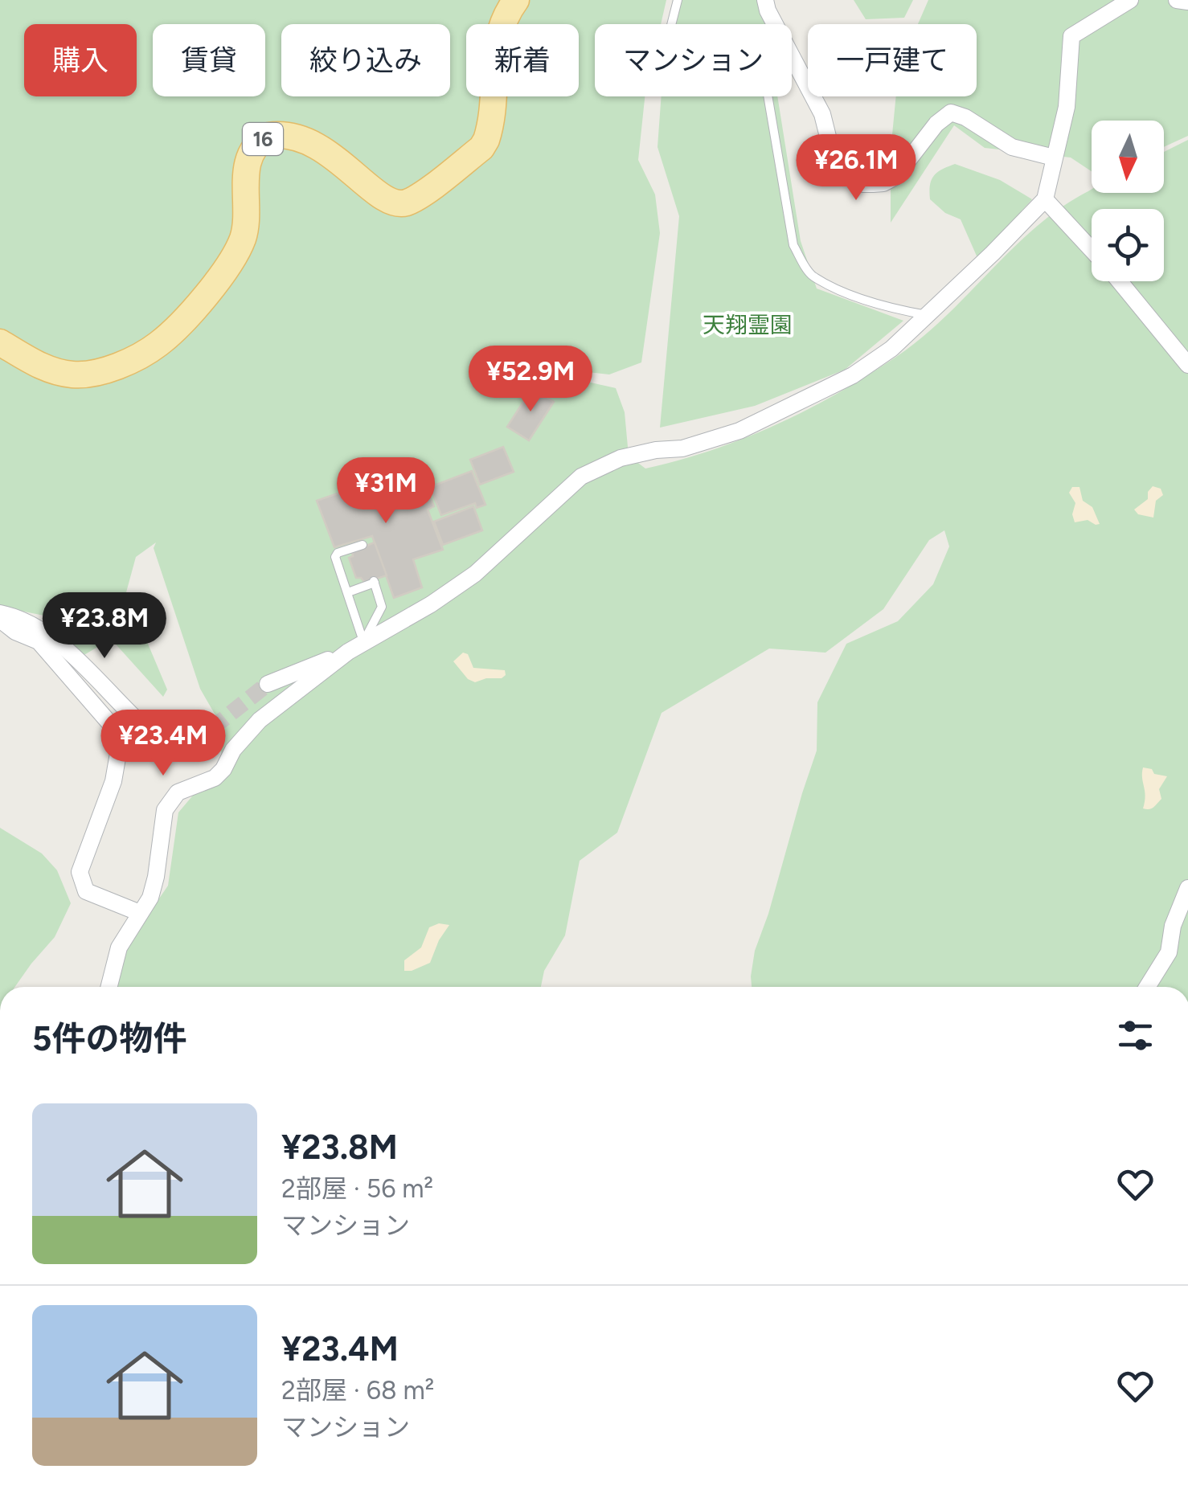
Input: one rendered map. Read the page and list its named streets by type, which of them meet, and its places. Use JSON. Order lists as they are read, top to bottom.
{
  "streets": {
    "main road": ["16"]
  },
  "parks": ["天翔霊園"],
  "north": "bottom",
  "page": {
    "chip": [
      "購入",
      "賃貸",
      "絞り込み",
      "新着",
      "マンション",
      "一戸建て"
    ],
    "price": [
      "¥26.1M",
      "¥52.9M",
      "¥31M",
      "¥23.8M",
      "¥23.4M"
    ],
    "heading": "5件の物件",
    "list": [
      {
        "name": "¥23.8M",
        "note": "2部屋 · 56 m² · マンション"
      },
      {
        "name": "¥23.4M",
        "note": "2部屋 · 68 m² · マンション"
      }
    ]
  }
}
